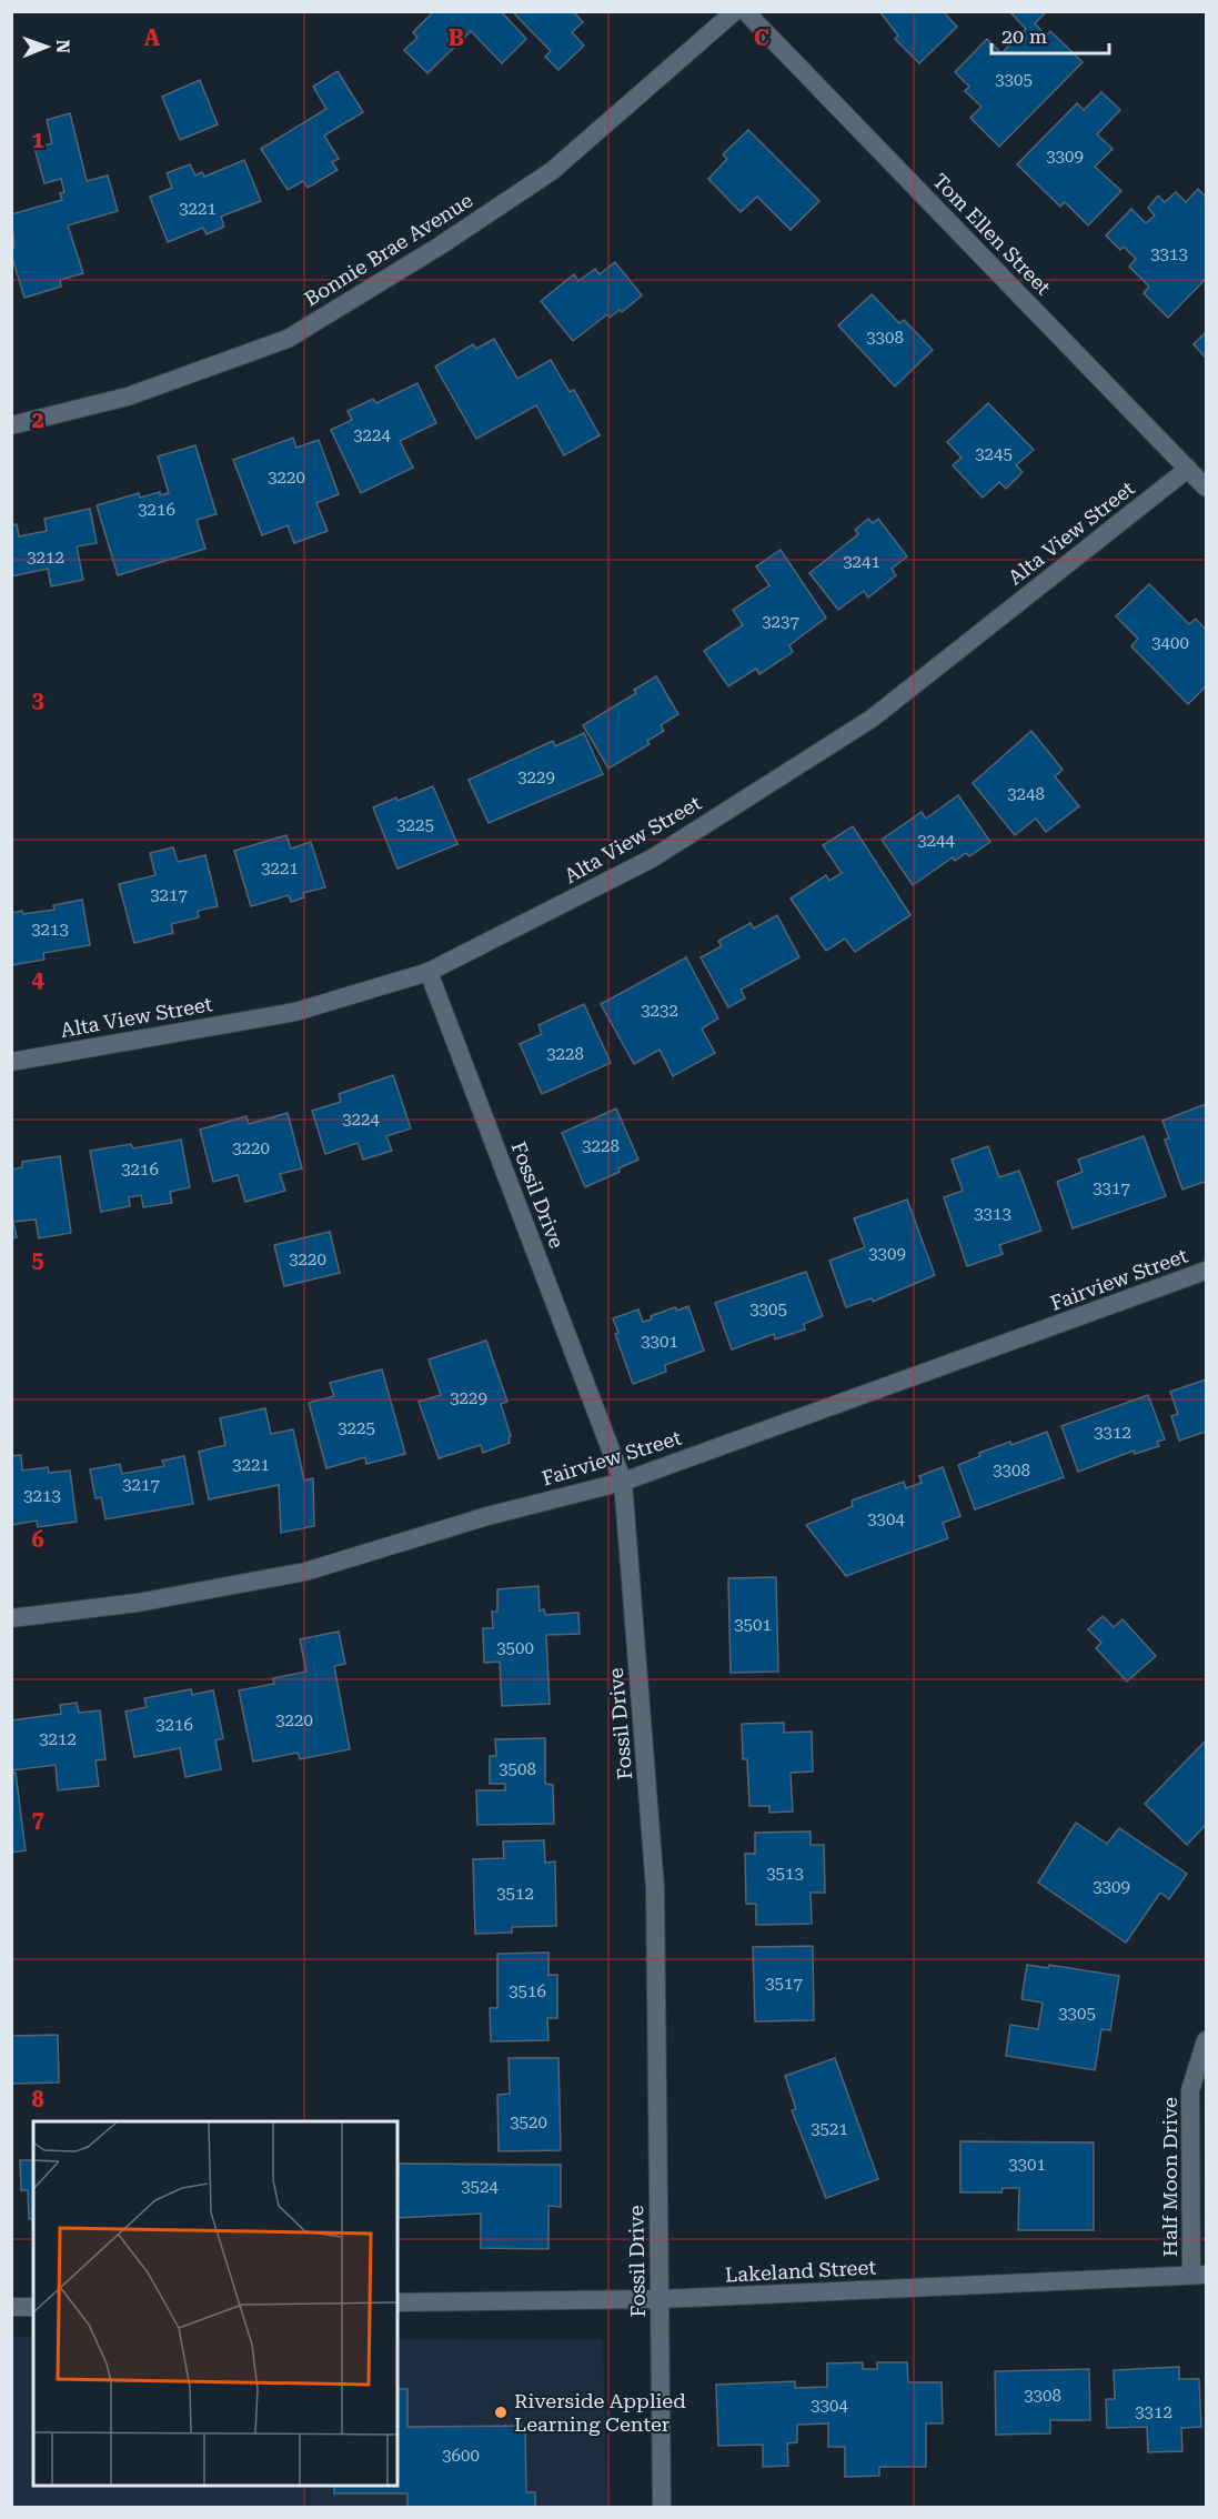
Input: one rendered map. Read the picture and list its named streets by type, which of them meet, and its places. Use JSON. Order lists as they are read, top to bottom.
{
  "streets": {
    "street": [
      "Tom Ellen Street",
      "Bonnie Brae Avenue",
      "Alta View Street",
      "Fossil Drive",
      "Fairview Street",
      "Half Moon Drive",
      "Lakeland Street"
    ]
  },
  "crossings": [
    ["Tom Ellen Street", "Alta View Street"],
    ["Alta View Street", "Fossil Drive"],
    ["Fossil Drive", "Fairview Street"],
    ["Fossil Drive", "Lakeland Street"],
    ["Half Moon Drive", "Lakeland Street"]
  ],
  "places": ["Riverside Applied Learning Center"],
  "house_numbers": [
    "3305",
    "3309",
    "3221",
    "3313",
    "3308",
    "3224",
    "3245",
    "3220",
    "3216",
    "3212",
    "3241",
    "3237",
    "3400",
    "3229",
    "3248",
    "3225",
    "3244",
    "3221",
    "3217",
    "3213",
    "3232",
    "3228",
    "3224",
    "3228",
    "3220",
    "3216",
    "3317",
    "3313",
    "3309",
    "3220",
    "3305",
    "3301",
    "3229",
    "3225",
    "3312",
    "3221",
    "3308",
    "3217",
    "3213",
    "3304",
    "3501",
    "3500",
    "3220",
    "3216",
    "3212",
    "3508",
    "3513",
    "3309",
    "3512",
    "3517",
    "3516",
    "3305",
    "3520",
    "3521",
    "3301",
    "3524",
    "3308",
    "3304",
    "3312",
    "3600"
  ],
  "scale_bar": "20 m",
  "north": "right",
  "grid": {
    "columns": ["A", "B", "C"],
    "rows": [
      "1",
      "2",
      "3",
      "4",
      "5",
      "6",
      "7",
      "8"
    ]
  }
}
